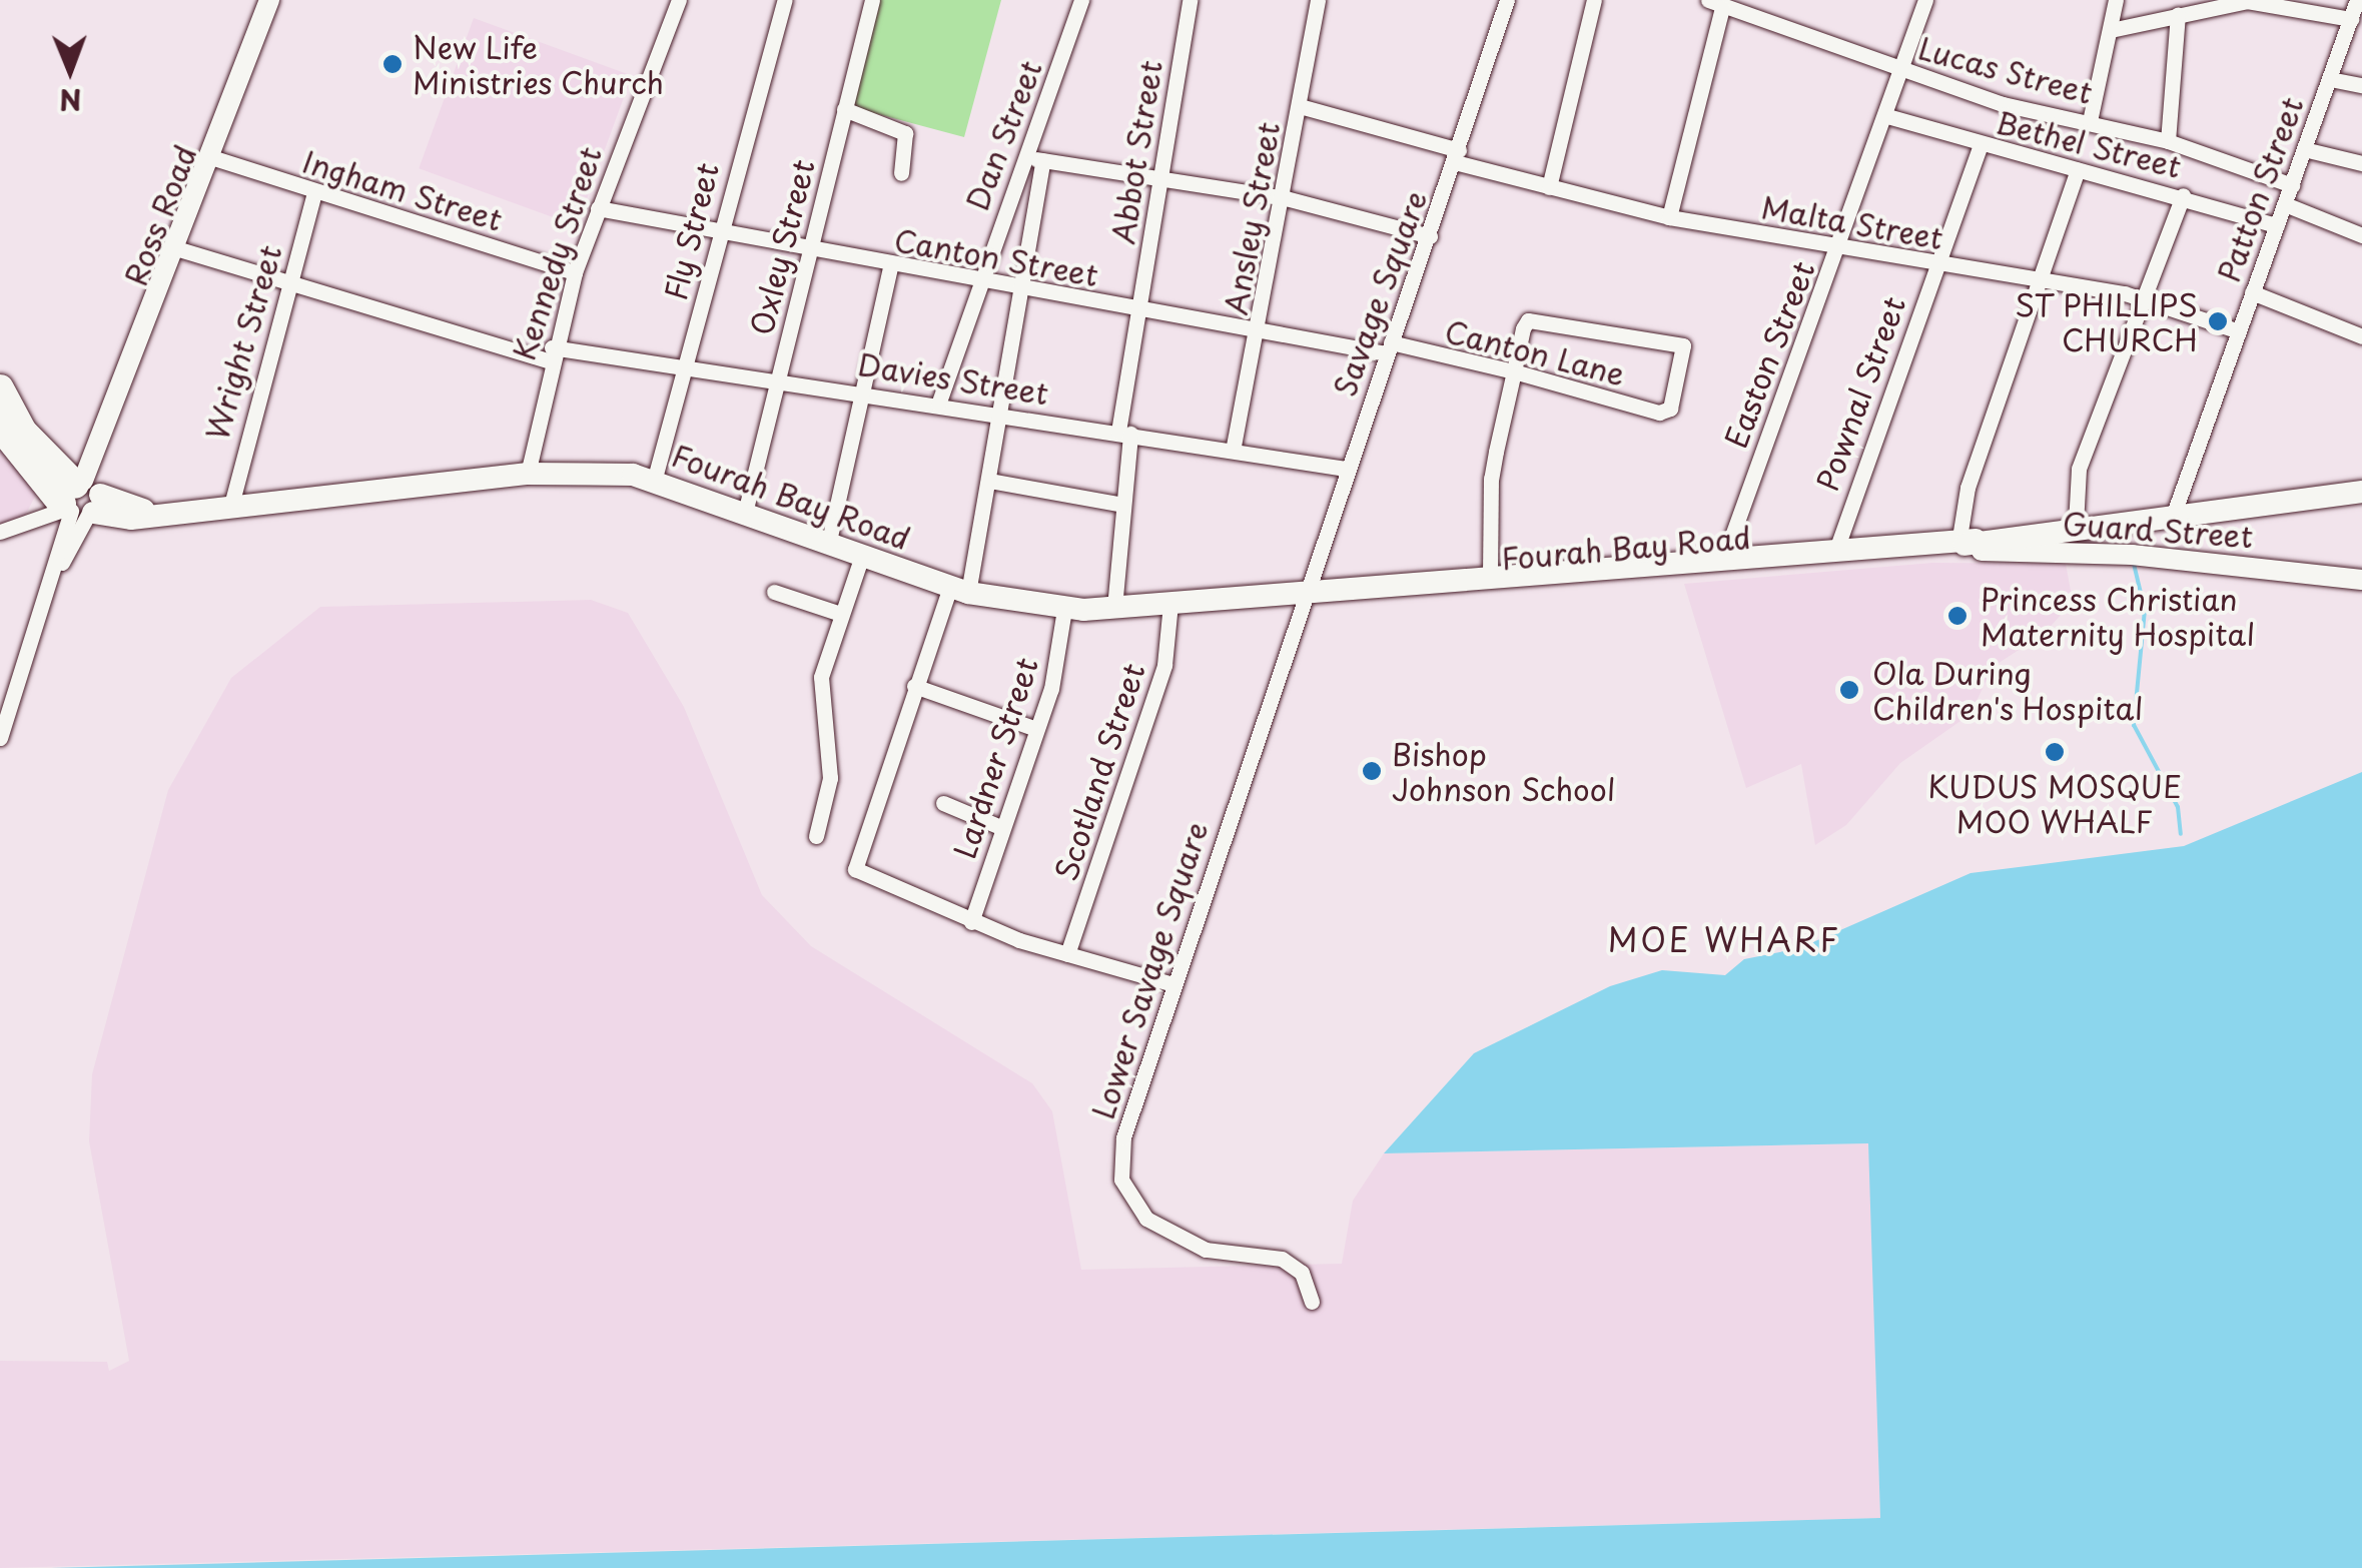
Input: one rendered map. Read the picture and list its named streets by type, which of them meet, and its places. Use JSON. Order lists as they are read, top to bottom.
{
  "streets": {
    "main road": ["Ross Road", "Fourah Bay Road", "Guard Street"],
    "street": [
      "Lucas Street",
      "Dan Street",
      "Bethel Street",
      "Abbot Street",
      "Patton Street",
      "Ingham Street",
      "Ansley Street",
      "Malta Street",
      "Fly Street",
      "Oxley Street",
      "Kennedy Street",
      "Canton Street",
      "Savage Square",
      "Wright Street",
      "Canton Lane",
      "Easton Street",
      "Davies Street",
      "Pownal Street",
      "Lardner Street",
      "Scotland Street",
      "Lower Savage Square"
    ]
  },
  "crossings": [
    ["Lucas Street", "Patton Street"],
    ["Lucas Street", "Easton Street"],
    ["Dan Street", "Canton Street"],
    ["Dan Street", "Davies Street"],
    ["Bethel Street", "Patton Street"],
    ["Bethel Street", "Easton Street"],
    ["Bethel Street", "Pownal Street"],
    ["Abbot Street", "Canton Street"],
    ["Abbot Street", "Davies Street"],
    ["Abbot Street", "Fourah Bay Road"],
    ["Patton Street", "Malta Street"],
    ["Patton Street", "Fourah Bay Road"],
    ["Ingham Street", "Ross Road"],
    ["Ingham Street", "Kennedy Street"],
    ["Ingham Street", "Wright Street"],
    ["Ross Road", "Davies Street"],
    ["Ross Road", "Fourah Bay Road"],
    ["Ansley Street", "Malta Street"],
    ["Ansley Street", "Canton Street"],
    ["Ansley Street", "Davies Street"],
    ["Malta Street", "Savage Square"],
    ["Malta Street", "Easton Street"],
    ["Malta Street", "Pownal Street"],
    ["Fly Street", "Canton Street"],
    ["Fly Street", "Davies Street"],
    ["Fly Street", "Fourah Bay Road"],
    ["Oxley Street", "Canton Street"],
    ["Oxley Street", "Davies Street"],
    ["Oxley Street", "Fourah Bay Road"],
    ["Kennedy Street", "Canton Street"],
    ["Kennedy Street", "Davies Street"],
    ["Kennedy Street", "Fourah Bay Road"],
    ["Canton Street", "Savage Square"],
    ["Canton Street", "Canton Lane"],
    ["Savage Square", "Canton Lane"],
    ["Savage Square", "Davies Street"],
    ["Savage Square", "Fourah Bay Road"],
    ["Savage Square", "Lower Savage Square"],
    ["Wright Street", "Davies Street"],
    ["Wright Street", "Fourah Bay Road"],
    ["Easton Street", "Fourah Bay Road"],
    ["Pownal Street", "Fourah Bay Road"],
    ["Fourah Bay Road", "Guard Street"],
    ["Fourah Bay Road", "Lardner Street"],
    ["Fourah Bay Road", "Scotland Street"],
    ["Fourah Bay Road", "Lower Savage Square"]
  ],
  "districts": ["MOE WHARF"],
  "places": [
    "New Life Ministries Church",
    "ST PHILLIPS CHURCH",
    "Princess Christian Maternity Hospital",
    "Ola During Children's Hospital",
    "KUDUS MOSQUE MOO WHALF",
    "Bishop Johnson School"
  ],
  "north": "bottom"
}
